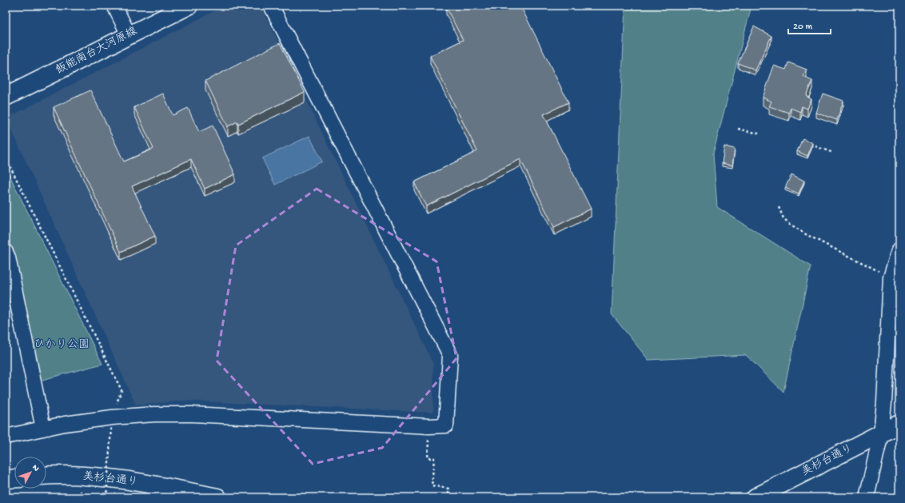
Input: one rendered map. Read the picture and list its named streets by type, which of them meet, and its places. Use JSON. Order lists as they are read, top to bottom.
{
  "streets": {
    "street": ["飯能南台大河原線", "美杉台通り"]
  },
  "parks": ["ひかり公園"],
  "scale_bar": "20 m",
  "north": "top right"
}
